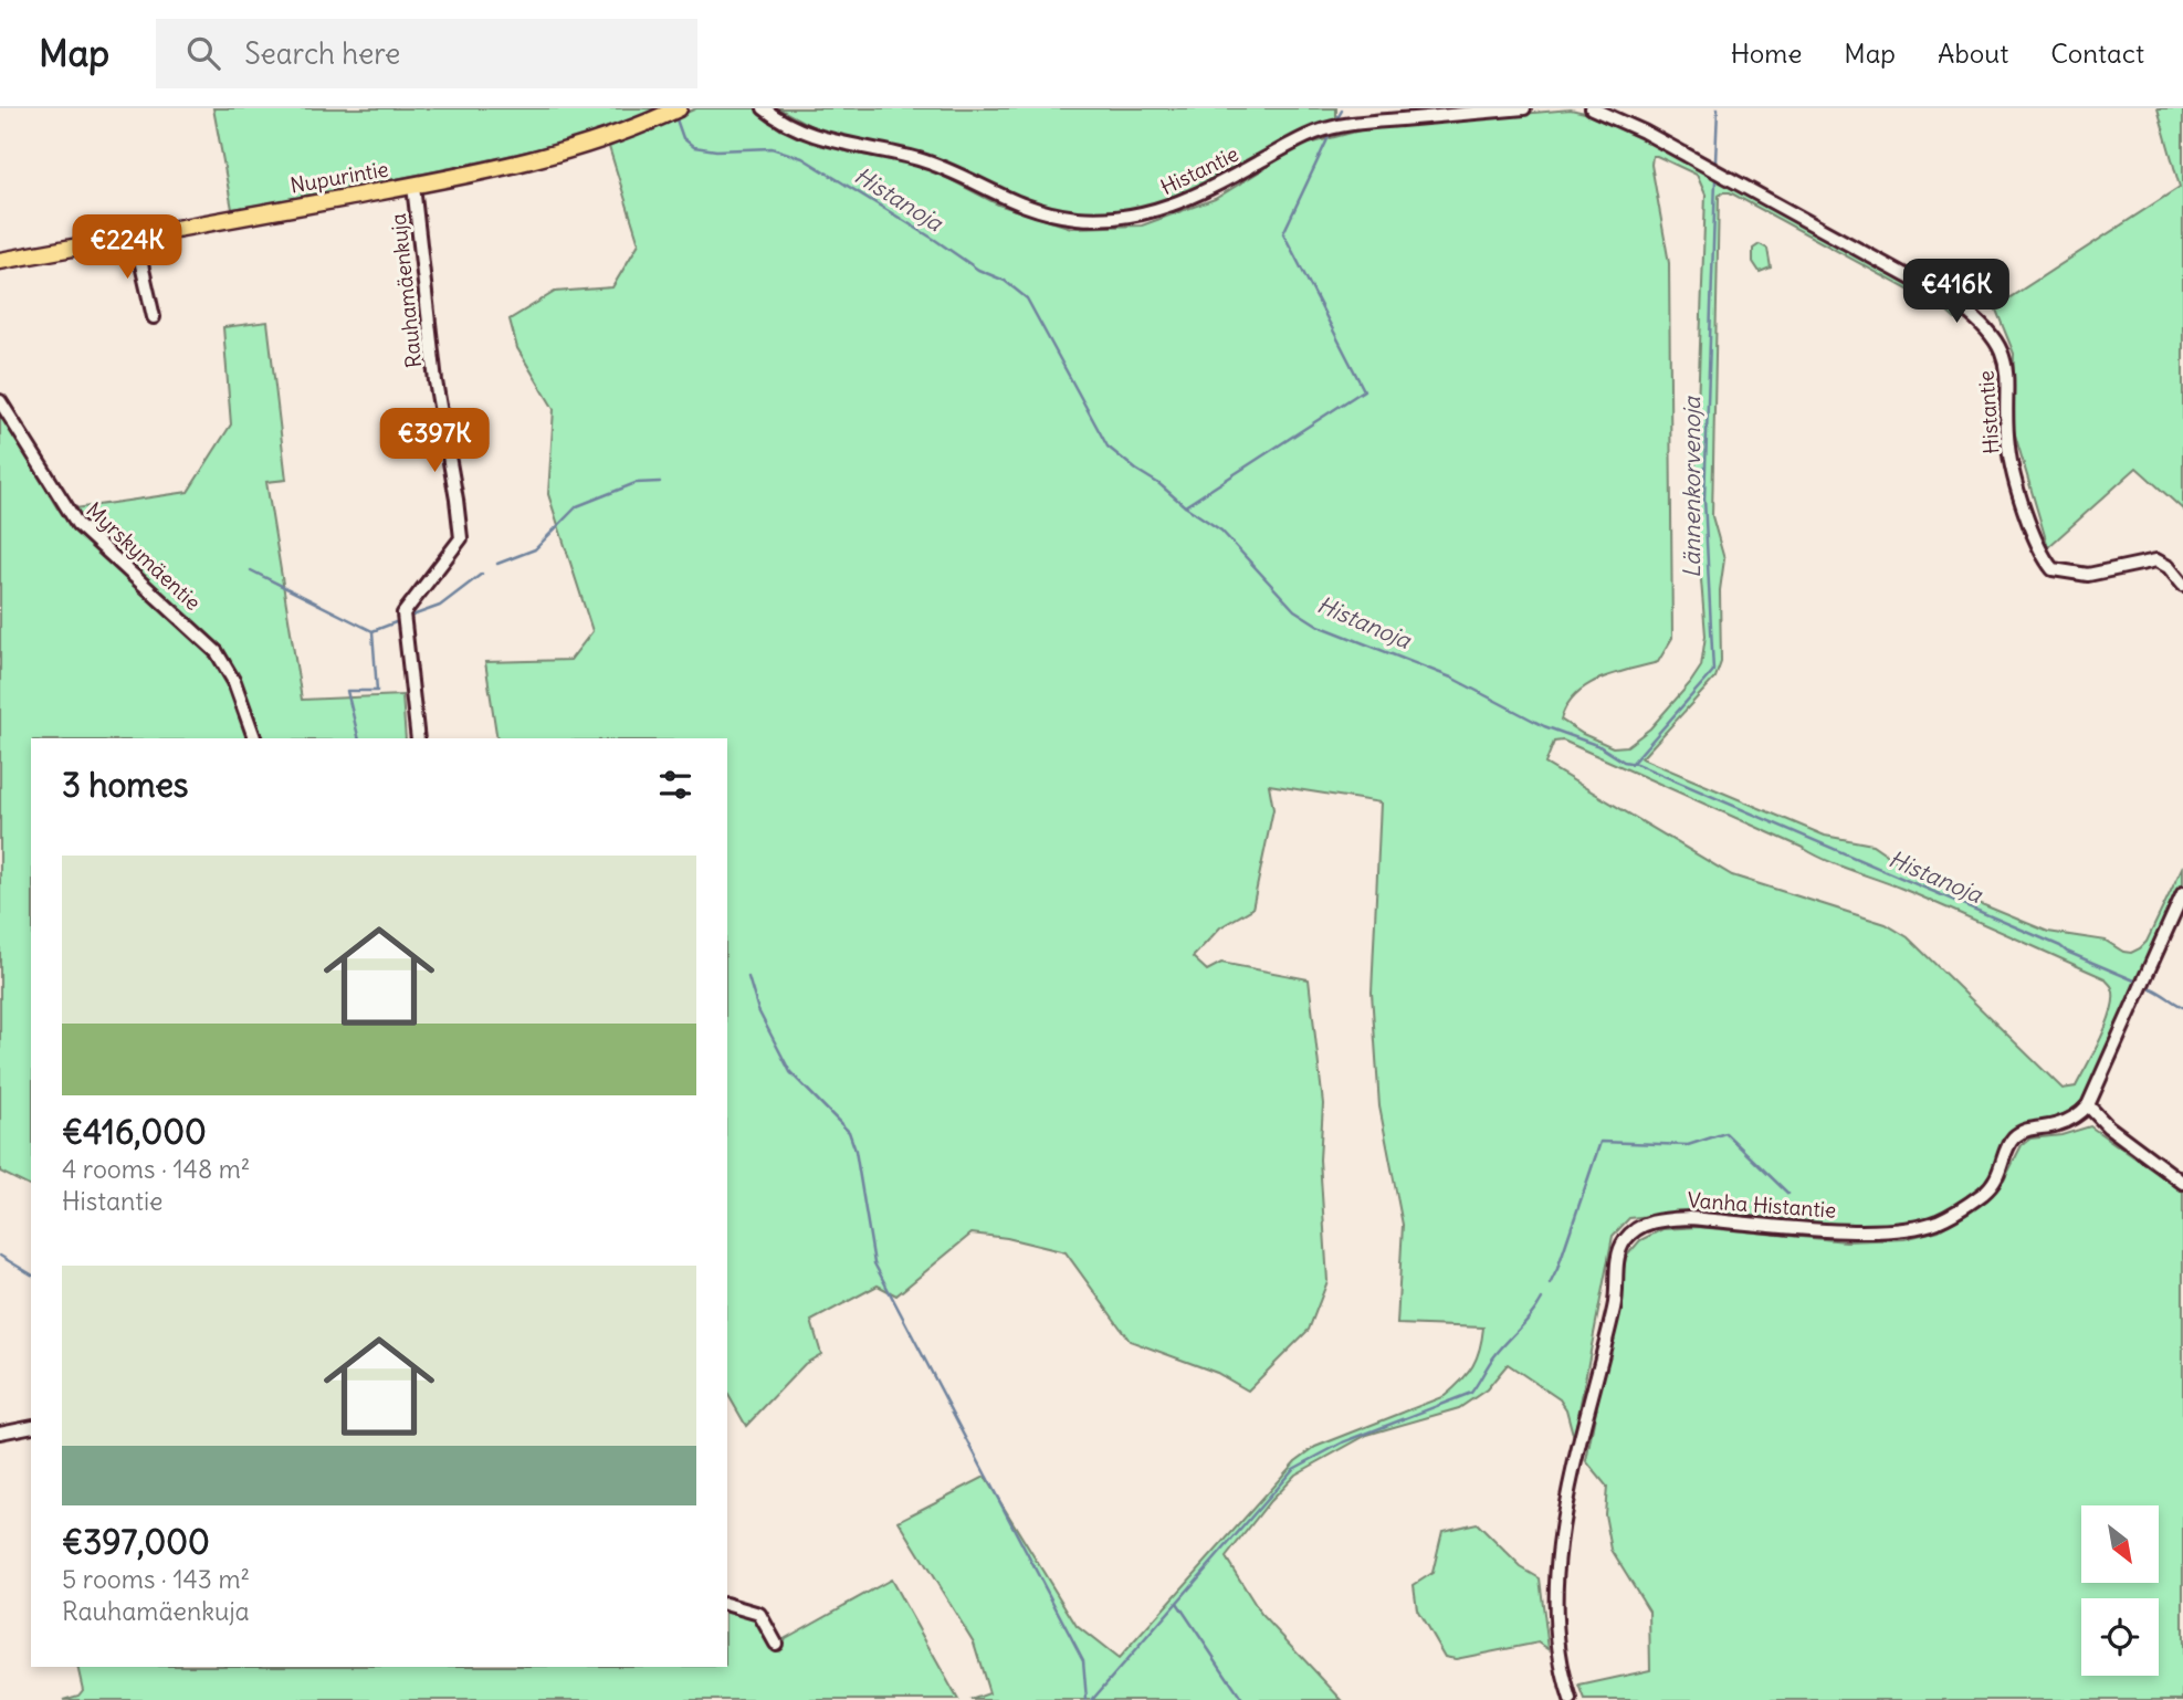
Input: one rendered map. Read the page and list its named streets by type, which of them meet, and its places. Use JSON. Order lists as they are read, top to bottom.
{
  "streets": {
    "main road": ["Nupurintie"],
    "street": [
      "Histantie",
      "Rauhamäenkuja",
      "Myrskymäentie",
      "Vanha Histantie"
    ]
  },
  "crossings": [
    ["Nupurintie", "Rauhamäenkuja"]
  ],
  "water": ["Histanoja", "Lännenkorvenoja"],
  "north": "bottom right",
  "page": {
    "header": "Map",
    "search": "Search here",
    "nav": [
      "Home",
      "Map",
      "About",
      "Contact"
    ],
    "price": ["€224K", "€416K", "€397K"],
    "heading": "3 homes",
    "list": [
      {
        "name": "€416,000",
        "note": "4 rooms · 148 m² · Histantie"
      },
      {
        "name": "€397,000",
        "note": "5 rooms · 143 m² · Rauhamäenkuja"
      }
    ]
  }
}
